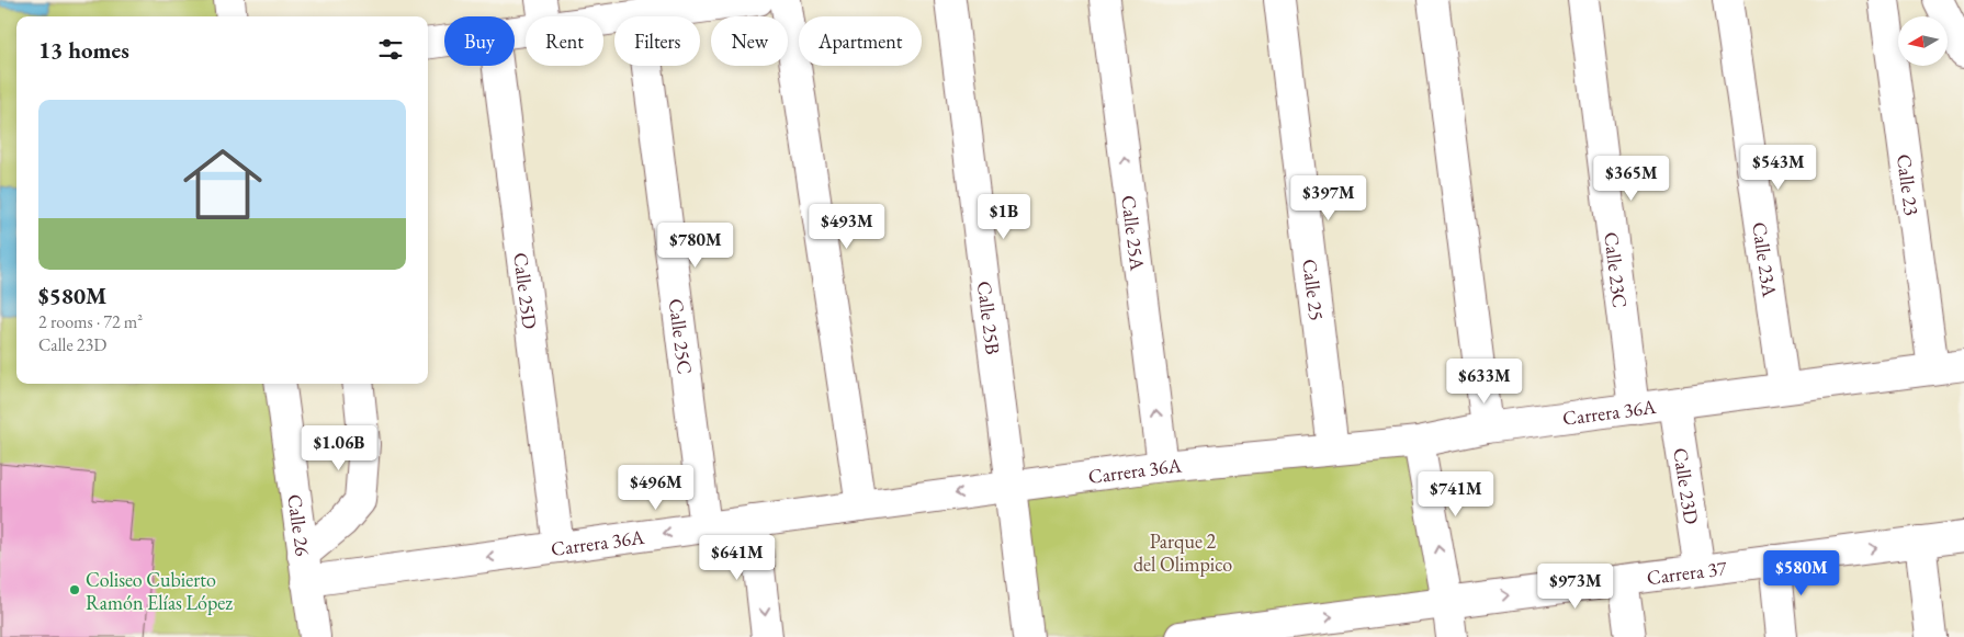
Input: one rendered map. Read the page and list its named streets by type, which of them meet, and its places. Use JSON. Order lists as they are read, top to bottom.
{
  "streets": {
    "street": [
      "Calle 23",
      "Calle 25A",
      "Calle 23A",
      "Calle 23C",
      "Calle 25D",
      "Calle 25",
      "Calle 25B",
      "Calle 25C",
      "Carrera 36A",
      "Calle 23D",
      "Calle 26",
      "Carrera 37"
    ]
  },
  "crossings": [
    ["Calle 23", "Carrera 36A"],
    ["Calle 25A", "Carrera 36A"],
    ["Calle 23A", "Carrera 36A"],
    ["Calle 23C", "Carrera 36A"],
    ["Calle 25D", "Carrera 36A"],
    ["Calle 25", "Carrera 36A"],
    ["Calle 25B", "Carrera 36A"],
    ["Calle 25C", "Carrera 36A"],
    ["Carrera 36A", "Calle 23D"],
    ["Carrera 36A", "Calle 26"],
    ["Calle 23D", "Carrera 37"]
  ],
  "one_way": ["Calle 25A", "Carrera 37"],
  "parks": ["Parque 2 del Olimpico"],
  "places": ["Coliseo Cubierto Ramón Elías López"],
  "north": "left",
  "page": {
    "chip": [
      "Buy",
      "Rent",
      "Filters",
      "New",
      "Apartment"
    ],
    "heading": "13 homes",
    "list": [
      {
        "name": "$580M",
        "note": "2 rooms · 72 m² · Calle 23D"
      }
    ],
    "price": [
      "$543M",
      "$365M",
      "$397M",
      "$1B",
      "$493M",
      "$780M",
      "$633M",
      "$1.06B",
      "$496M",
      "$741M",
      "$641M",
      "$580M",
      "$973M"
    ]
  }
}
